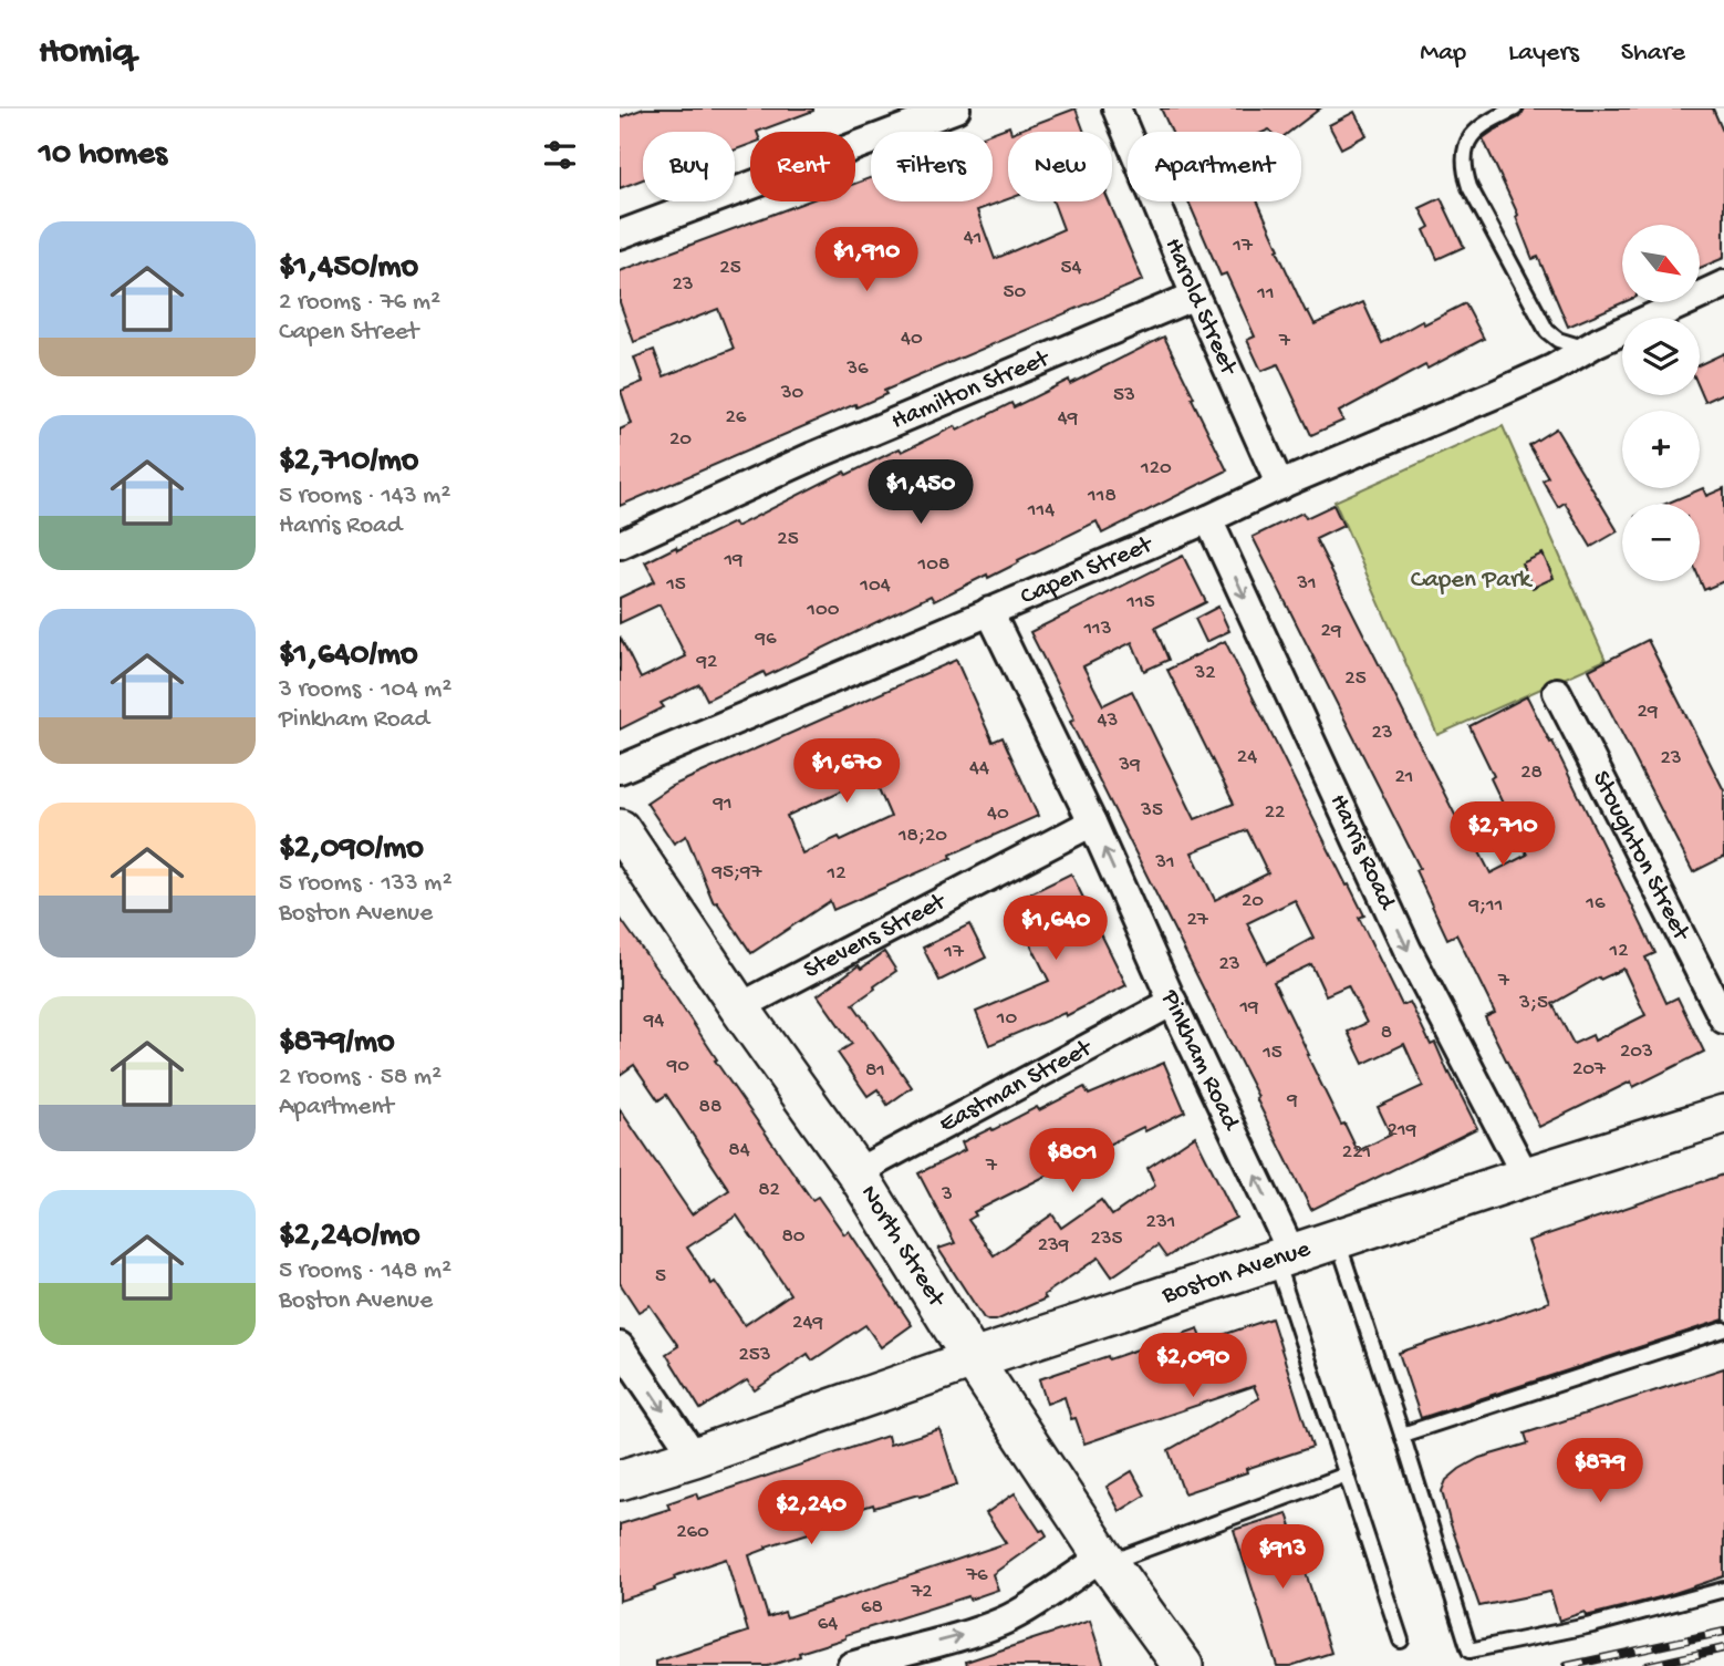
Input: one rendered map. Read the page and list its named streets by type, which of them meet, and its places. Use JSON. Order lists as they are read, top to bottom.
{
  "streets": {
    "main road": ["North Street", "Boston Avenue"],
    "street": [
      "Harold Street",
      "Hamilton Street",
      "Capen Street",
      "Harris Road",
      "Stoughton Street",
      "Stevens Street",
      "Pinkham Road",
      "Eastman Street"
    ]
  },
  "crossings": [
    ["Harold Street", "Hamilton Street"],
    ["Harold Street", "Capen Street"],
    ["Capen Street", "Harris Road"],
    ["Capen Street", "Pinkham Road"],
    ["Harris Road", "Boston Avenue"],
    ["Stevens Street", "Pinkham Road"],
    ["Stevens Street", "North Street"],
    ["Pinkham Road", "Eastman Street"],
    ["Pinkham Road", "Boston Avenue"],
    ["Eastman Street", "North Street"],
    ["North Street", "Boston Avenue"]
  ],
  "one_way": ["Harris Road", "Pinkham Road"],
  "parks": ["Capen Park"],
  "house_numbers": [
    "41",
    "17",
    "25",
    "54",
    "23",
    "50",
    "11",
    "40",
    "7",
    "36",
    "30",
    "53",
    "26",
    "49",
    "20",
    "120",
    "118",
    "114",
    "25",
    "19",
    "108",
    "31",
    "15",
    "104",
    "115",
    "100",
    "113",
    "29",
    "96",
    "92",
    "32",
    "25",
    "29",
    "43",
    "23",
    "24",
    "23",
    "39",
    "44",
    "28",
    "21",
    "91",
    "35",
    "22",
    "40",
    "18;20",
    "31",
    "95;97",
    "12",
    "20",
    "16",
    "9;11",
    "27",
    "12",
    "17",
    "23",
    "7",
    "3;5",
    "19",
    "10",
    "94",
    "8",
    "203",
    "15",
    "90",
    "207",
    "81",
    "9",
    "88",
    "219",
    "84",
    "221",
    "7",
    "82",
    "3",
    "231",
    "80",
    "235",
    "239",
    "5",
    "249",
    "253",
    "260",
    "76",
    "72",
    "68",
    "64"
  ],
  "north": "bottom right",
  "page": {
    "header": "Homiq",
    "nav": ["Map", "Layers", "Share"],
    "heading": "10 homes",
    "chip": [
      "Buy",
      "Rent",
      "Filters",
      "New",
      "Apartment"
    ],
    "list": [
      {
        "name": "$1,450/mo",
        "note": "2 rooms · 76 m² · Capen Street"
      },
      {
        "name": "$2,710/mo",
        "note": "5 rooms · 143 m² · Harris Road"
      },
      {
        "name": "$1,640/mo",
        "note": "3 rooms · 104 m² · Pinkham Road"
      },
      {
        "name": "$2,090/mo",
        "note": "5 rooms · 133 m² · Boston Avenue"
      },
      {
        "name": "$879/mo",
        "note": "2 rooms · 58 m² · Apartment"
      },
      {
        "name": "$2,240/mo",
        "note": "5 rooms · 148 m² · Boston Avenue"
      }
    ],
    "map_buttons": ["+", "−"],
    "price": [
      "$1,910",
      "$1,450",
      "$1,670",
      "$2,710",
      "$1,640",
      "$801",
      "$2,090",
      "$879",
      "$2,240",
      "$913"
    ]
  }
}
